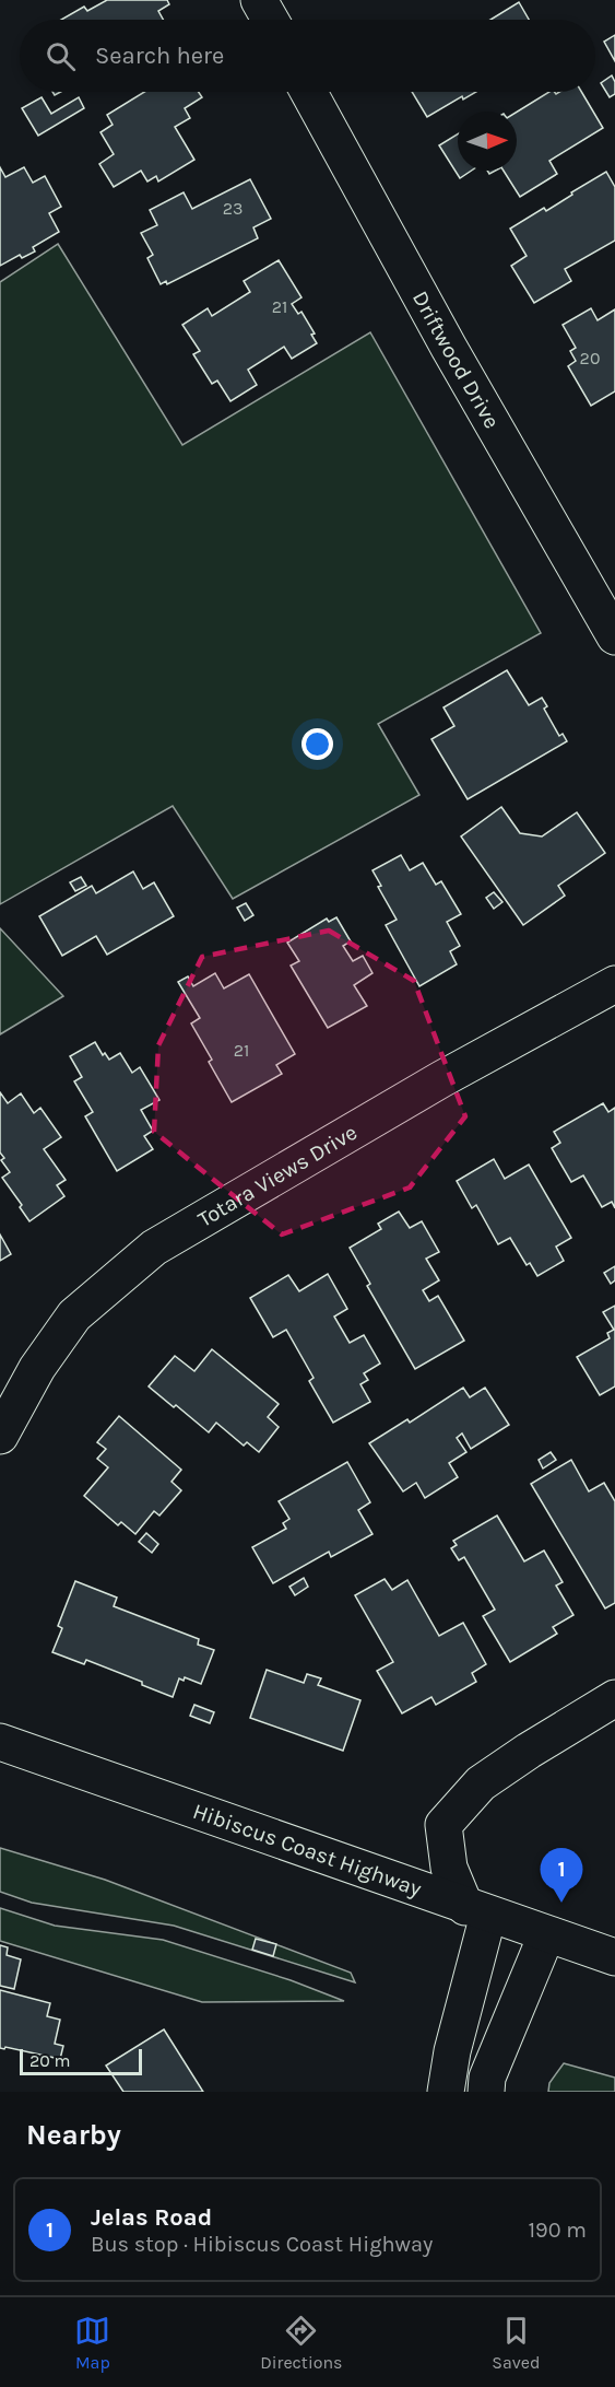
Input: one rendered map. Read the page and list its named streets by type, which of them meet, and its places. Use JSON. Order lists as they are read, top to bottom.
{
  "streets": {
    "street": ["Driftwood Drive", "Totara Views Drive", "Hibiscus Coast Highway"]
  },
  "house_numbers": [
    "23",
    "21",
    "20",
    "21"
  ],
  "scale_bar": "20 m",
  "north": "right",
  "page": {
    "search": "Search here",
    "pins": "1",
    "scale": "20 m",
    "heading": "Nearby",
    "list": [
      {
        "mark": "1",
        "name": "Jelas Road",
        "note": "Bus stop · Hibiscus Coast Highway",
        "value": "190 m"
      }
    ],
    "nav": ["Map", "Directions", "Saved"]
  }
}
